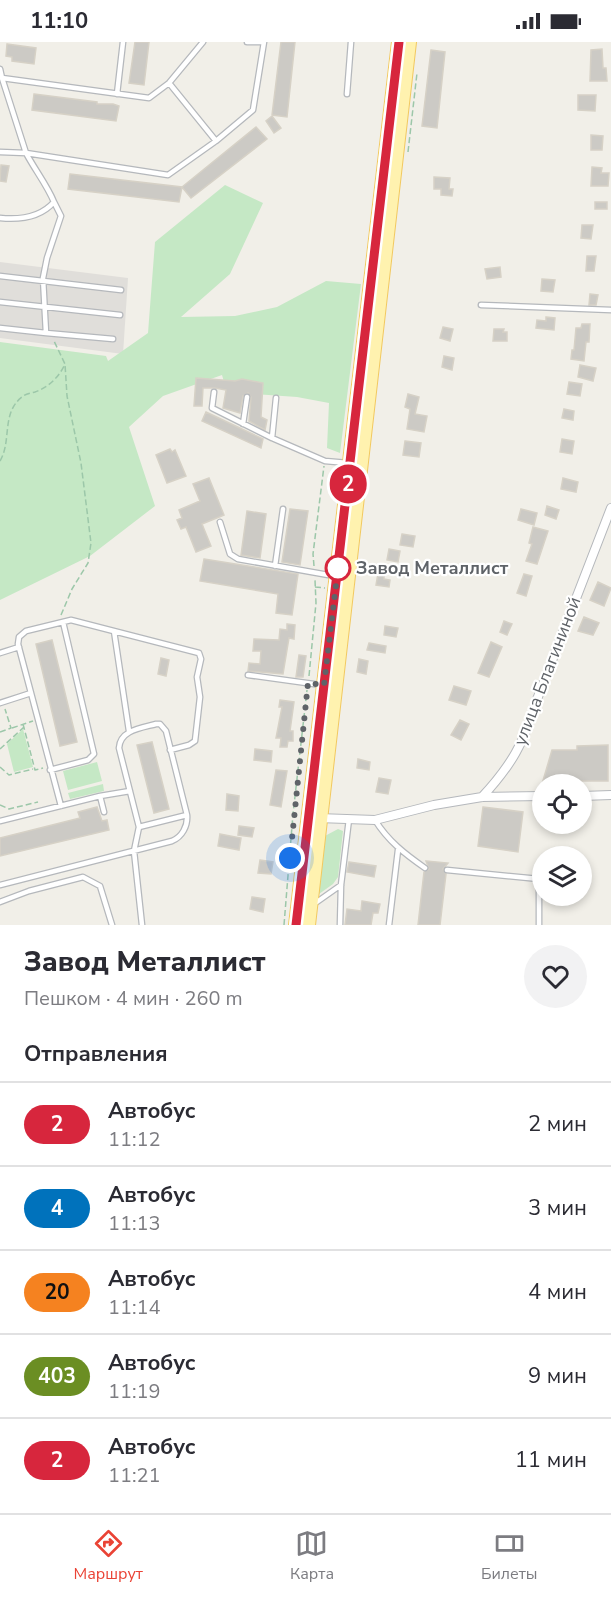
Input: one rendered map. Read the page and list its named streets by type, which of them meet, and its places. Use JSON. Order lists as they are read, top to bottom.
{
  "streets": {
    "street": ["улица Благининой"]
  },
  "places": ["Завод Металлист"],
  "lines": ["bus line 2"],
  "page": {
    "status": "11:10",
    "on_map": "2",
    "heading": [
      ["Завод Металлист", "Пешком · 4 мин · 260 m"],
      "Отправления"
    ],
    "list": [
      {
        "mark": "2",
        "name": "Автобус",
        "note": "11:12",
        "value": "2 мин"
      },
      {
        "mark": "4",
        "name": "Автобус",
        "note": "11:13",
        "value": "3 мин"
      },
      {
        "mark": "20",
        "name": "Автобус",
        "note": "11:14",
        "value": "4 мин"
      },
      {
        "mark": "403",
        "name": "Автобус",
        "note": "11:19",
        "value": "9 мин"
      },
      {
        "mark": "2",
        "name": "Автобус",
        "note": "11:21",
        "value": "11 мин"
      }
    ],
    "tabs": ["Маршрут", "Карта", "Билеты"]
  }
}
